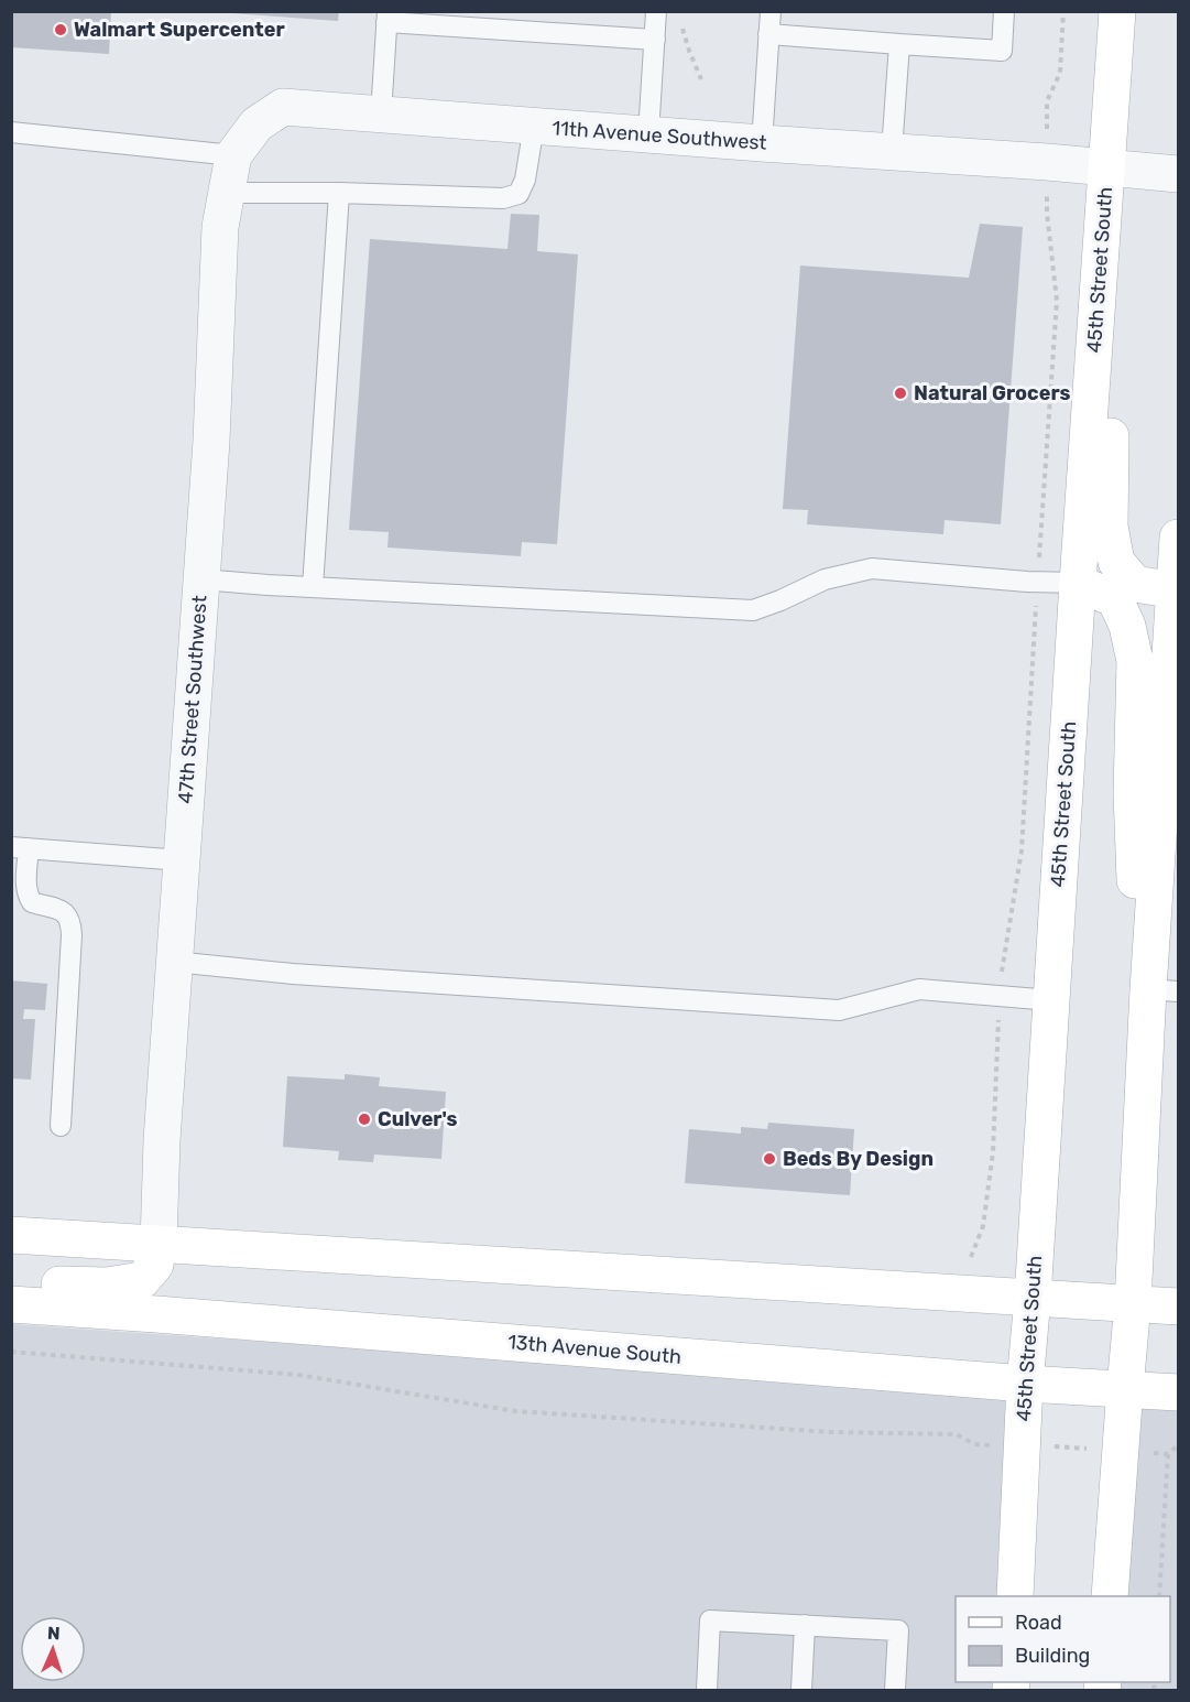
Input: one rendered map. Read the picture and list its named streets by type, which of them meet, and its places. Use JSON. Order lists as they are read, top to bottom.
{
  "streets": {
    "main road": ["45th Street South", "13th Avenue South"],
    "street": ["11th Avenue Southwest", "47th Street Southwest"]
  },
  "crossings": [
    ["11th Avenue Southwest", "45th Street South"],
    ["11th Avenue Southwest", "47th Street Southwest"],
    ["45th Street South", "13th Avenue South"]
  ],
  "places": [
    "Walmart Supercenter",
    "Natural Grocers",
    "Culver's",
    "Beds By Design"
  ],
  "legend": ["Road", "Building"],
  "north": "top"
}
